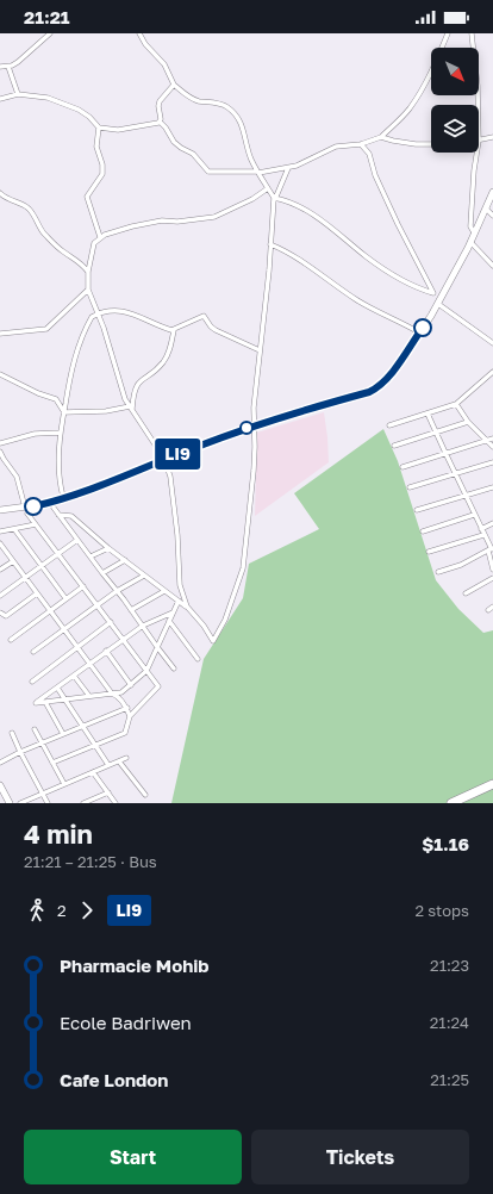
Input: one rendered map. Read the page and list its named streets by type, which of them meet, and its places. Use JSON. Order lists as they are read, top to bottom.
{
  "lines": ["bus line LI9"],
  "north": "bottom right",
  "page": {
    "status": "21:21",
    "on_map": "LI9",
    "heading": ["4 min", "21:21 – 21:25 · Bus", "$1.16"],
    "legs": ["2", "LI9", "2 stops"],
    "list": [
      {
        "name": "Pharmacie Mohib",
        "value": "21:23"
      },
      {
        "name": "Ecole Badriwen",
        "value": "21:24"
      },
      {
        "name": "Cafe London",
        "value": "21:25"
      }
    ],
    "buttons": ["Start", "Tickets"]
  }
}
